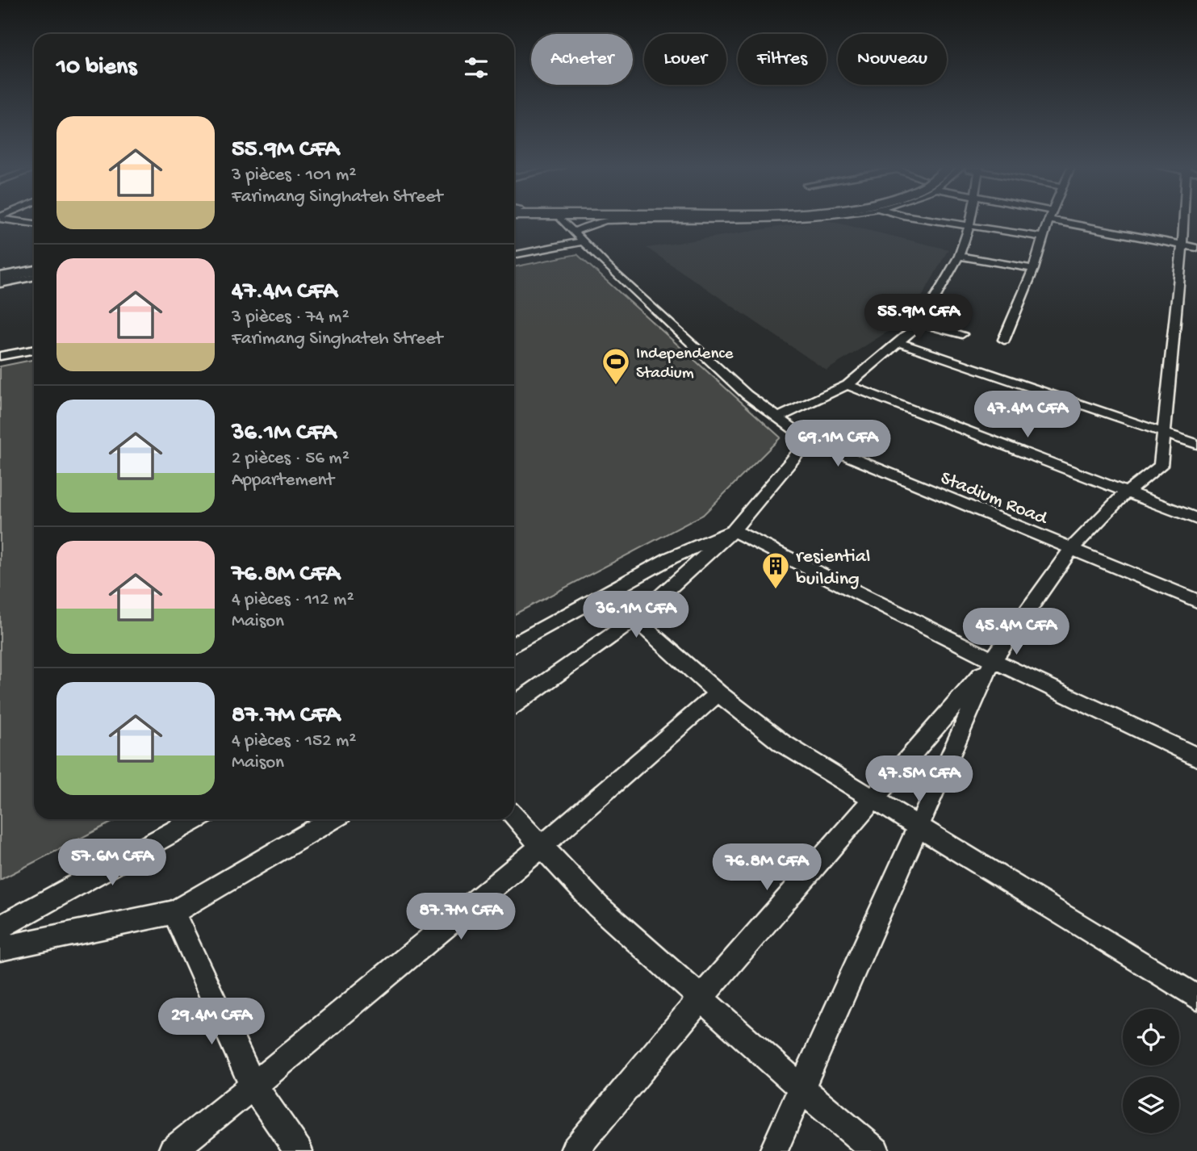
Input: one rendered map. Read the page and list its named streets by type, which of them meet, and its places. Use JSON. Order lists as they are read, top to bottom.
{
  "streets": {
    "street": ["Stadium Road"]
  },
  "places": {
    "sports": ["Independence Stadium"],
    "building": ["resiential building"]
  },
  "page": {
    "chip": [
      "Acheter",
      "Louer",
      "Filtres",
      "Nouveau"
    ],
    "heading": "10 biens",
    "list": [
      {
        "name": "55.9M CFA",
        "note": "3 pièces · 101 m² · Farimang Singhateh Street"
      },
      {
        "name": "47.4M CFA",
        "note": "3 pièces · 74 m² · Farimang Singhateh Street"
      },
      {
        "name": "36.1M CFA",
        "note": "2 pièces · 56 m² · Appartement"
      },
      {
        "name": "76.8M CFA",
        "note": "4 pièces · 112 m² · Maison"
      },
      {
        "name": "87.7M CFA",
        "note": "4 pièces · 152 m² · Maison"
      }
    ],
    "price": [
      "55.9M CFA",
      "47.4M CFA",
      "69.1M CFA",
      "36.1M CFA",
      "45.4M CFA",
      "47.5M CFA",
      "57.6M CFA",
      "76.8M CFA",
      "87.7M CFA",
      "29.4M CFA"
    ]
  }
}
